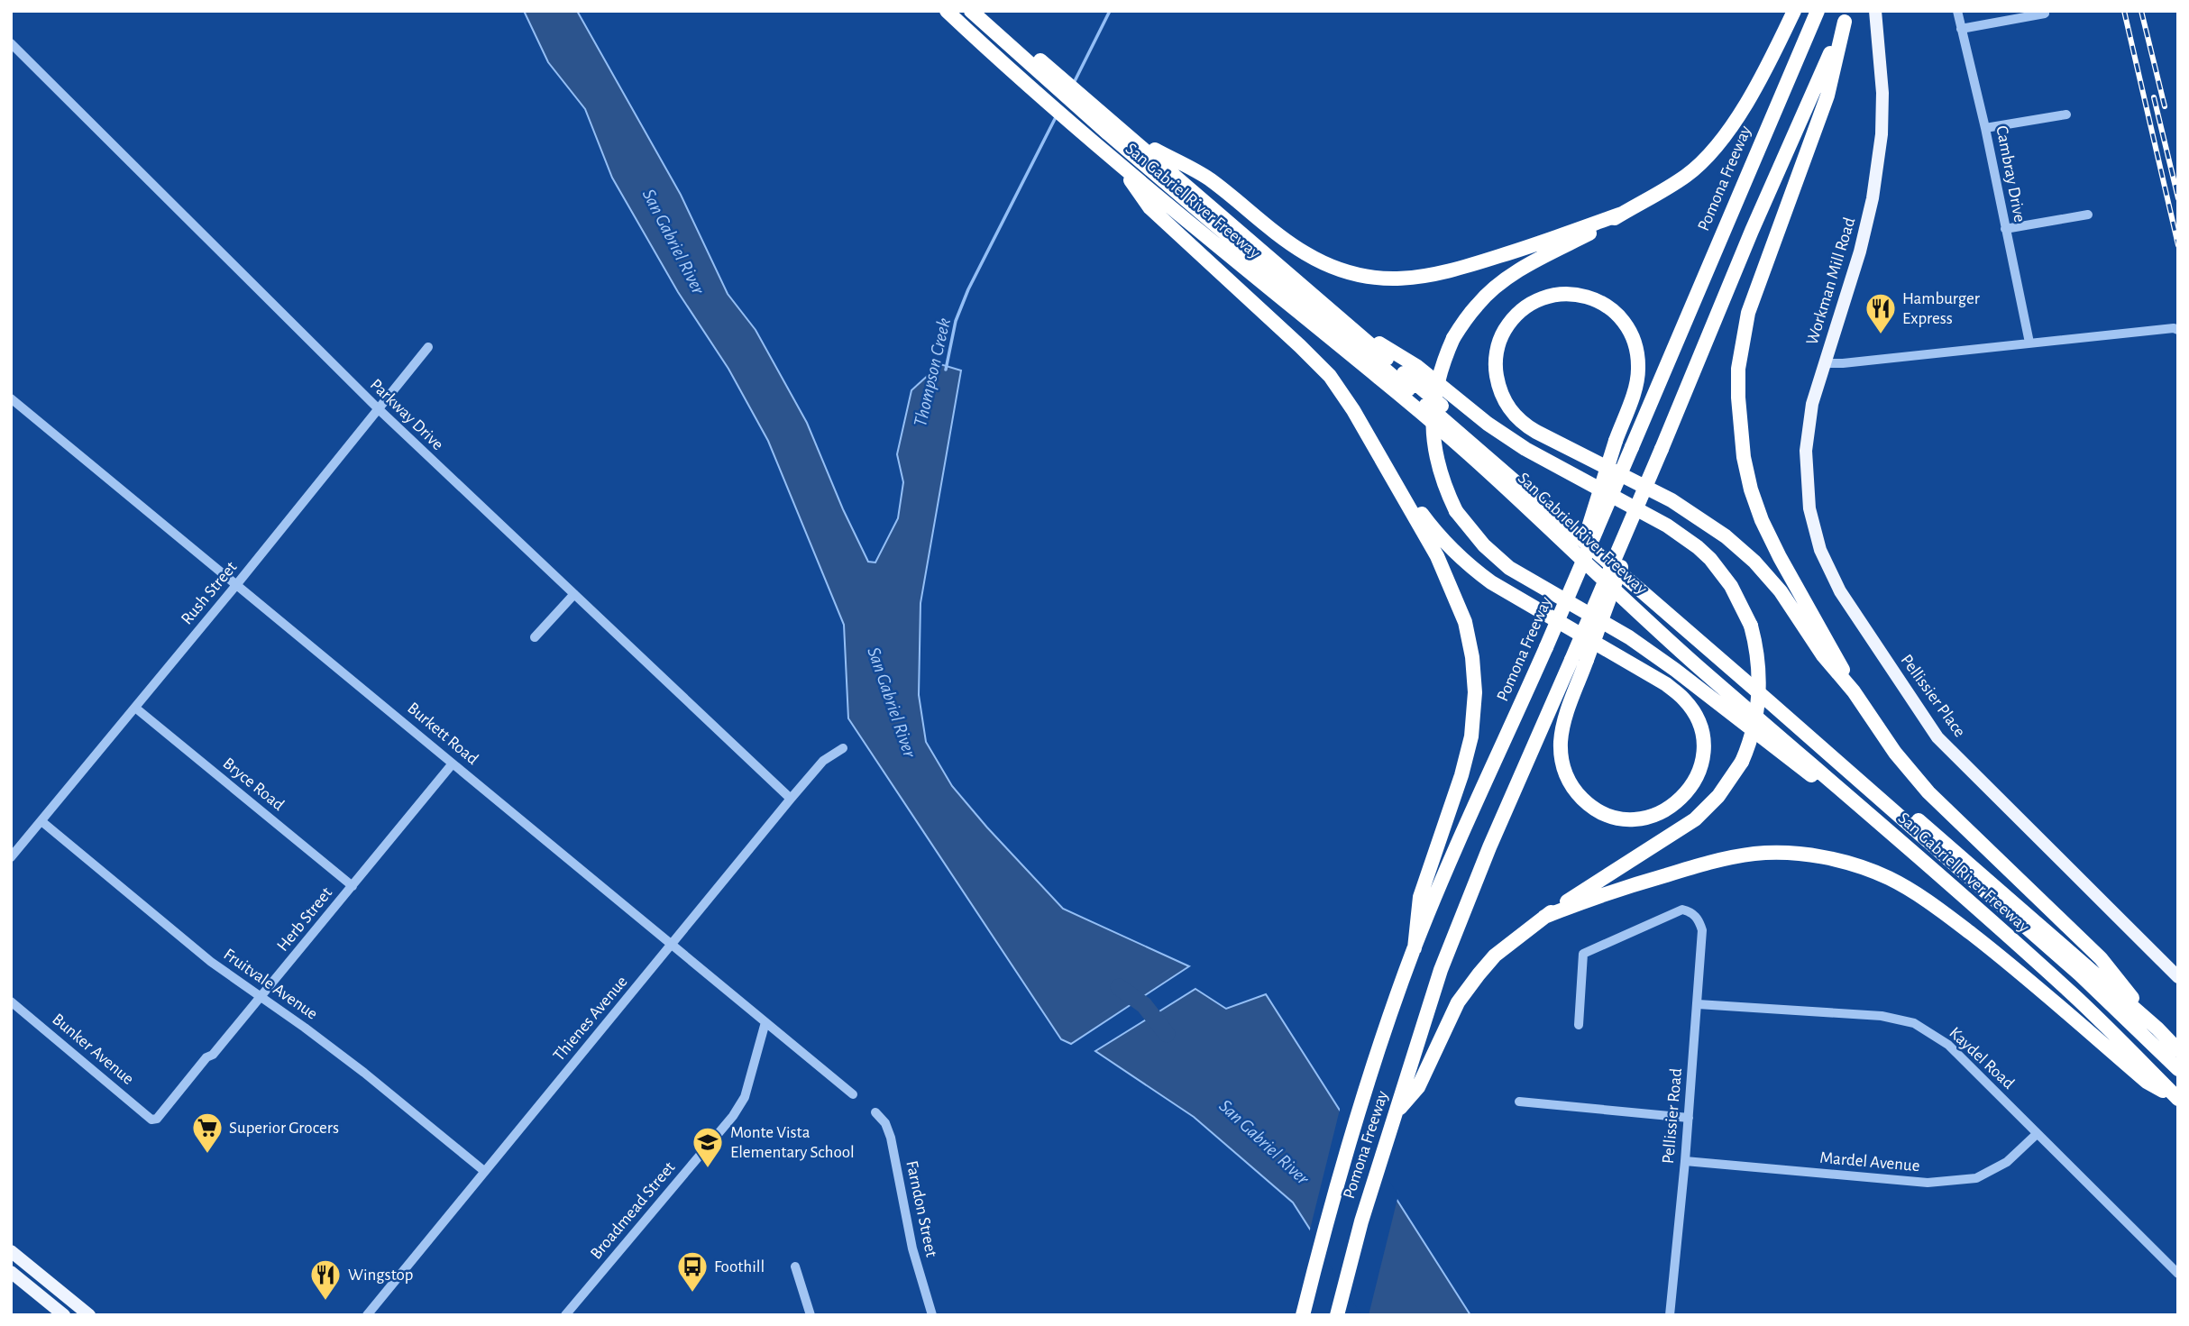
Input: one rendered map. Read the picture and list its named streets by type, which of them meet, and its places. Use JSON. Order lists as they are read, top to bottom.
{
  "streets": {
    "highway": ["Pomona Freeway", "San Gabriel River Freeway"],
    "main road": ["Workman Mill Road", "Pellissier Place"],
    "street": [
      "Cambray Drive",
      "Parkway Drive",
      "Rush Street",
      "Burkett Road",
      "Bryce Road",
      "Herb Street",
      "Fruitvale Avenue",
      "Thienes Avenue",
      "Bunker Avenue",
      "Kaydel Road",
      "Pellissier Road",
      "Mardel Avenue",
      "Farndon Street",
      "Broadmead Street"
    ]
  },
  "crossings": [
    ["Cambray Drive", "Workman Mill Road"],
    ["Workman Mill Road", "Pellissier Place"],
    ["Parkway Drive", "Rush Street"],
    ["Parkway Drive", "Thienes Avenue"],
    ["Rush Street", "Burkett Road"],
    ["Rush Street", "Bryce Road"],
    ["Rush Street", "Fruitvale Avenue"],
    ["Burkett Road", "Herb Street"],
    ["Burkett Road", "Thienes Avenue"],
    ["Burkett Road", "Broadmead Street"],
    ["Bryce Road", "Herb Street"],
    ["Herb Street", "Fruitvale Avenue"],
    ["Herb Street", "Bunker Avenue"],
    ["Fruitvale Avenue", "Thienes Avenue"],
    ["Kaydel Road", "Pellissier Road"],
    ["Kaydel Road", "Mardel Avenue"],
    ["Pellissier Road", "Mardel Avenue"]
  ],
  "water": ["San Gabriel River", "Thompson Creek"],
  "places": {
    "restaurant": ["Hamburger Express", "Wingstop"],
    "supermarket": ["Superior Grocers"],
    "school or university": ["Monte Vista Elementary School"],
    "bus stop": ["Foothill"]
  }
}
